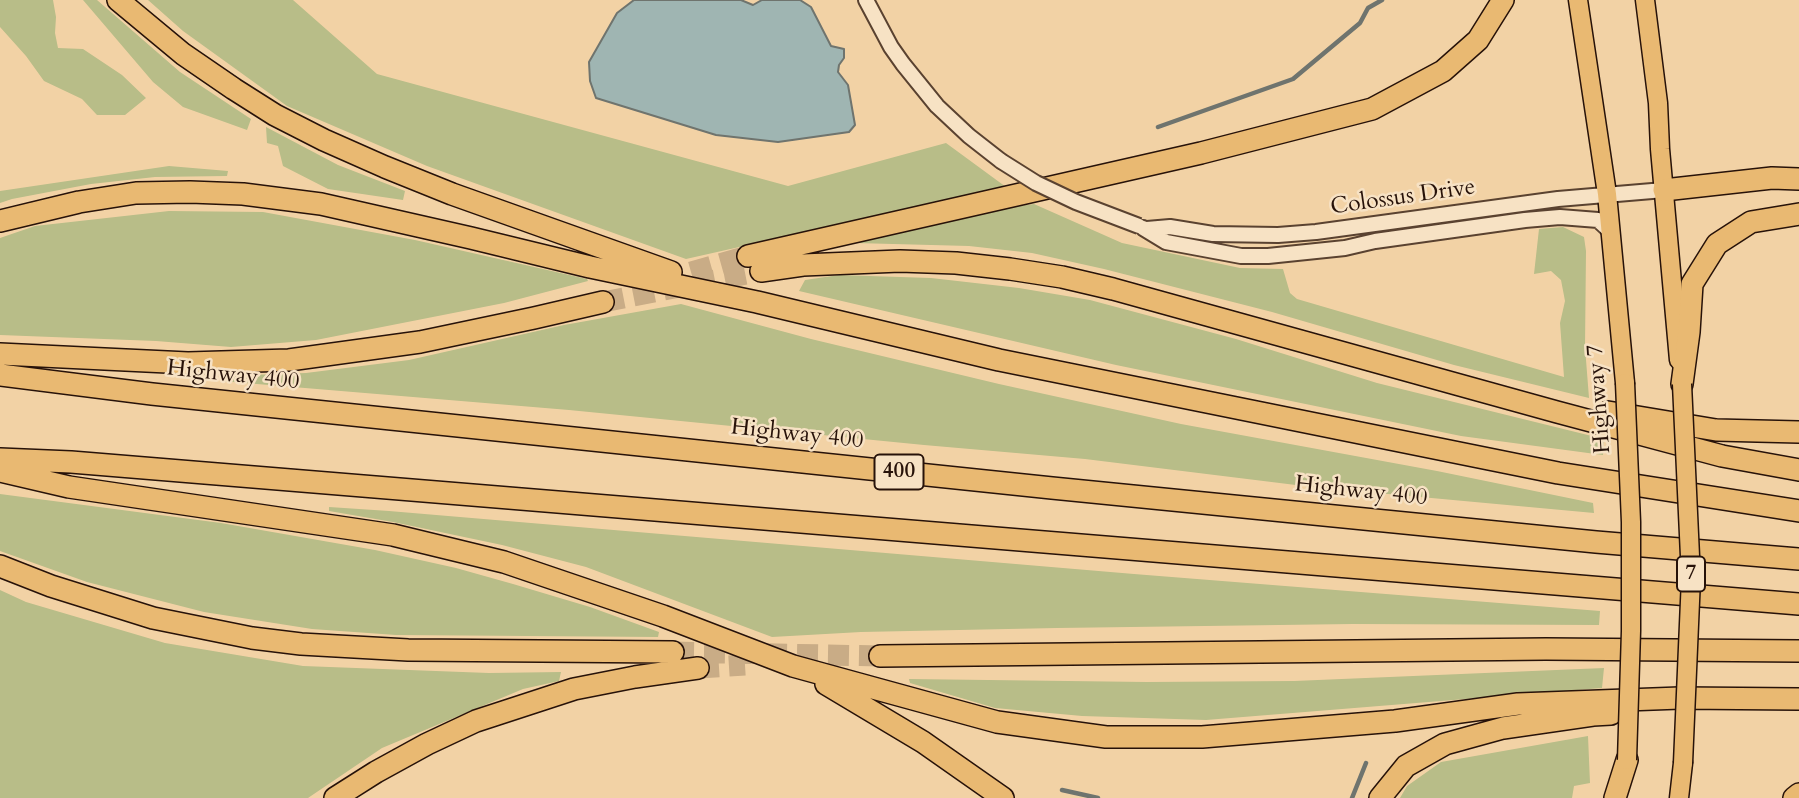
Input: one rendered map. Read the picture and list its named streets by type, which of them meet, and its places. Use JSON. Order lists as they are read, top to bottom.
{
  "streets": {
    "highway": ["Highway 400", "400"],
    "main road": ["Highway 7", "7"],
    "street": ["Colossus Drive"]
  },
  "crossings": [
    ["Colossus Drive", "Highway 7"],
    ["Colossus Drive", "7"]
  ]
}
